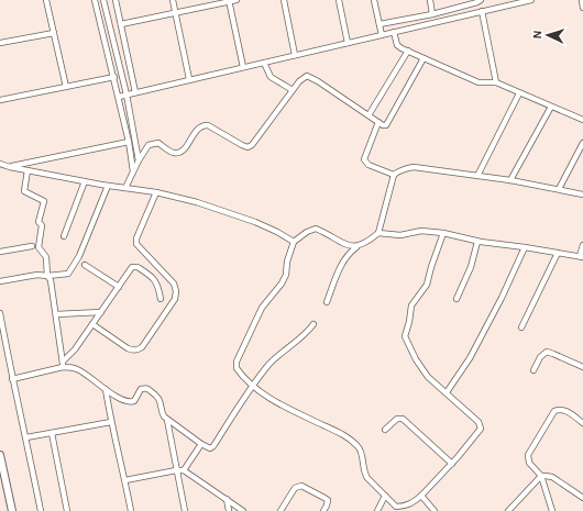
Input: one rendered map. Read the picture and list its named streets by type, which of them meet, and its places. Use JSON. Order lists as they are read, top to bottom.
{
  "north": "left"
}
